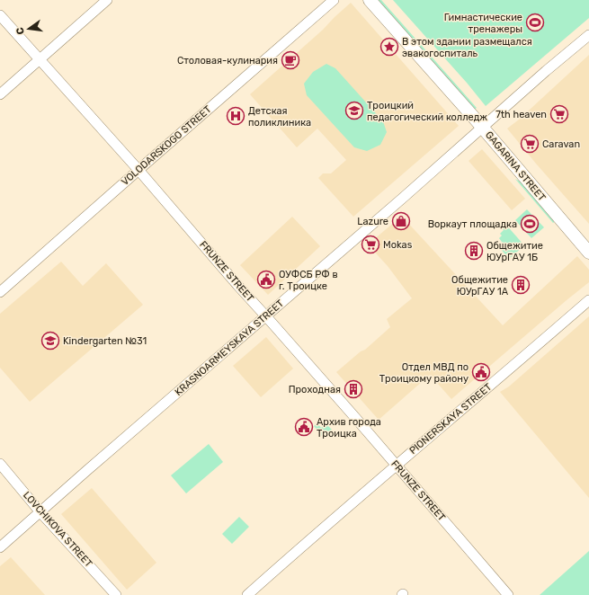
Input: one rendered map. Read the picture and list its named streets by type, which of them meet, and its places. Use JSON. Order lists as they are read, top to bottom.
{
  "streets": {
    "main road": ["GAGARINA STREET"],
    "street": [
      "VOLODARSKOGO STREET",
      "FRUNZE STREET",
      "KRASNOARMEYSKAYA STREET",
      "PIONERSKAYA STREET",
      "LOVCHIKOVA STREET"
    ]
  },
  "crossings": [
    ["VOLODARSKOGO STREET", "FRUNZE STREET"],
    ["GAGARINA STREET", "KRASNOARMEYSKAYA STREET"],
    ["FRUNZE STREET", "KRASNOARMEYSKAYA STREET"],
    ["FRUNZE STREET", "PIONERSKAYA STREET"],
    ["KRASNOARMEYSKAYA STREET", "LOVCHIKOVA STREET"]
  ],
  "places": {
    "sports": ["Гимнастические тренажеры", "Воркаут площадка"],
    "place": ["В этом здании размещался эвакогоспиталь"],
    "cafe": ["Столовая-кулинария"],
    "school or university": ["Троицкий педагогический колледж", "Kindergarten №31"],
    "supermarket": ["7th heaven", "Caravan", "Mokas"],
    "hospital": ["Детская поликлиника"],
    "shop": ["Lazure"],
    "building": ["Общежитие ЮУрГАУ 1Б", "Общежитие ЮУрГАУ 1А", "Проходная"],
    "public building": ["ОУФСБ РФ в г. Троицке", "Отдел МВД по Троицкому району", "Архив города Троицка"]
  },
  "north": "left"
}
